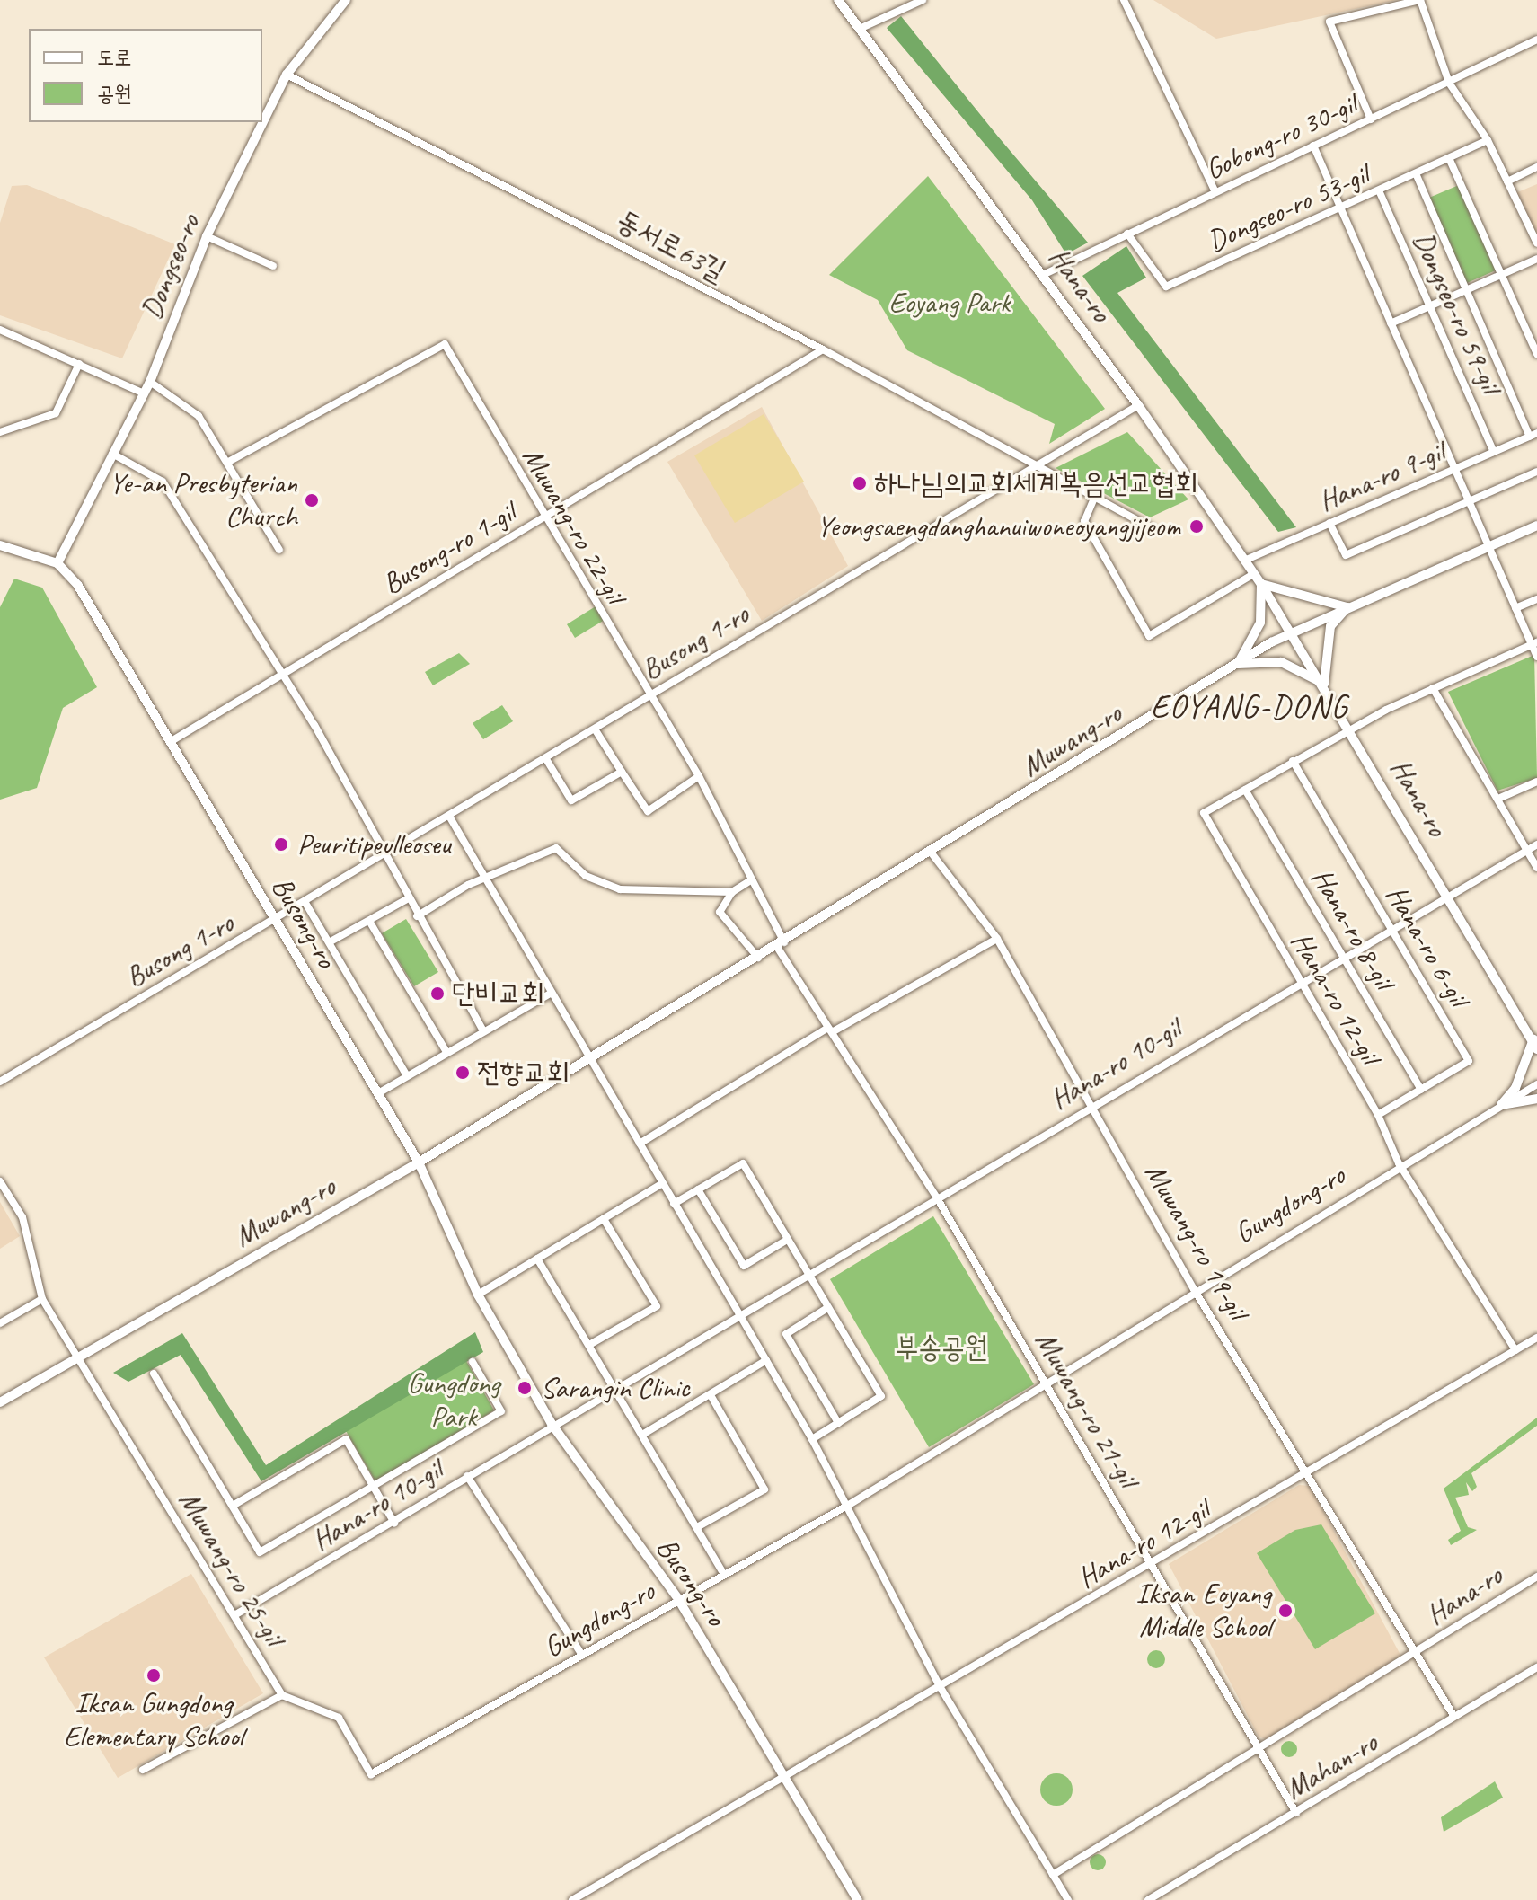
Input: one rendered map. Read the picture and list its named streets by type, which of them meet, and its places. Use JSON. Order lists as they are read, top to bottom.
{
  "streets": {
    "street": [
      "Gobong-ro 30-gil",
      "Dongseo-ro 53-gil",
      "동서로63길",
      "Dongseo-ro",
      "Hana-ro",
      "Dongseo-ro 59-gil",
      "Hana-ro 9-gil",
      "Muwang-ro 22-gil",
      "Busong-ro 1-gil",
      "Busong 1-ro",
      "Muwang-ro",
      "Busong-ro",
      "Hana-ro 8-gil",
      "Hana-ro 6-gil",
      "Hana-ro 12-gil",
      "Hana-ro 10-gil",
      "Gungdong-ro",
      "Muwang-ro 19-gil",
      "Muwang-ro 21-gil",
      "Muwang-ro 25-gil",
      "Mahan-ro"
    ]
  },
  "crossings": [
    ["Gobong-ro 30-gil", "Dongseo-ro 53-gil"],
    ["Gobong-ro 30-gil", "Hana-ro"],
    ["Dongseo-ro 53-gil", "Dongseo-ro 59-gil"],
    ["동서로63길", "Dongseo-ro"],
    ["동서로63길", "Busong-ro 1-gil"],
    ["동서로63길", "Busong 1-ro"],
    ["Dongseo-ro", "Busong-ro"],
    ["Hana-ro", "Hana-ro 9-gil"],
    ["Hana-ro", "Busong 1-ro"],
    ["Hana-ro", "Muwang-ro"],
    ["Hana-ro", "Hana-ro 12-gil"],
    ["Hana-ro", "Hana-ro 10-gil"],
    ["Hana-ro", "Muwang-ro 19-gil"],
    ["Dongseo-ro 59-gil", "Hana-ro 9-gil"],
    ["Muwang-ro 22-gil", "Busong-ro 1-gil"],
    ["Muwang-ro 22-gil", "Busong 1-ro"],
    ["Muwang-ro 22-gil", "Muwang-ro"],
    ["Muwang-ro 22-gil", "Muwang-ro 21-gil"],
    ["Busong-ro 1-gil", "Busong-ro"],
    ["Busong 1-ro", "Busong-ro"],
    ["Muwang-ro", "Busong-ro"],
    ["Muwang-ro", "Muwang-ro 19-gil"],
    ["Muwang-ro", "Muwang-ro 21-gil"],
    ["Muwang-ro", "Muwang-ro 25-gil"],
    ["Busong-ro", "Hana-ro 12-gil"],
    ["Busong-ro", "Hana-ro 10-gil"],
    ["Busong-ro", "Gungdong-ro"],
    ["Hana-ro 8-gil", "Hana-ro 6-gil"],
    ["Hana-ro 8-gil", "Hana-ro 12-gil"],
    ["Hana-ro 8-gil", "Hana-ro 10-gil"],
    ["Hana-ro 6-gil", "Hana-ro 12-gil"],
    ["Hana-ro 6-gil", "Hana-ro 10-gil"],
    ["Hana-ro 12-gil", "Hana-ro 10-gil"],
    ["Hana-ro 12-gil", "Gungdong-ro"],
    ["Hana-ro 12-gil", "Muwang-ro 19-gil"],
    ["Hana-ro 12-gil", "Muwang-ro 21-gil"],
    ["Hana-ro 10-gil", "Muwang-ro 19-gil"],
    ["Hana-ro 10-gil", "Muwang-ro 21-gil"],
    ["Hana-ro 10-gil", "Muwang-ro 25-gil"],
    ["Gungdong-ro", "Muwang-ro 19-gil"],
    ["Gungdong-ro", "Muwang-ro 21-gil"],
    ["Gungdong-ro", "Muwang-ro 25-gil"],
    ["Muwang-ro 19-gil", "Mahan-ro"],
    ["Muwang-ro 21-gil", "Mahan-ro"]
  ],
  "districts": ["EOYANG-DONG"],
  "parks": ["Eoyang Park", "부송공원", "Gungdong Park"],
  "places": [
    "하나님의교회세계복음선교협회",
    "Ye-an Presbyterian Church",
    "Yeongsaengdanghanuiwoneoyangjijeom",
    "Peuritipeulleoseu",
    "단비교회",
    "전향교회",
    "Sarangin Clinic",
    "Iksan Eoyang Middle School",
    "Iksan Gungdong Elementary School"
  ],
  "legend": ["도로", "공원"]
}
